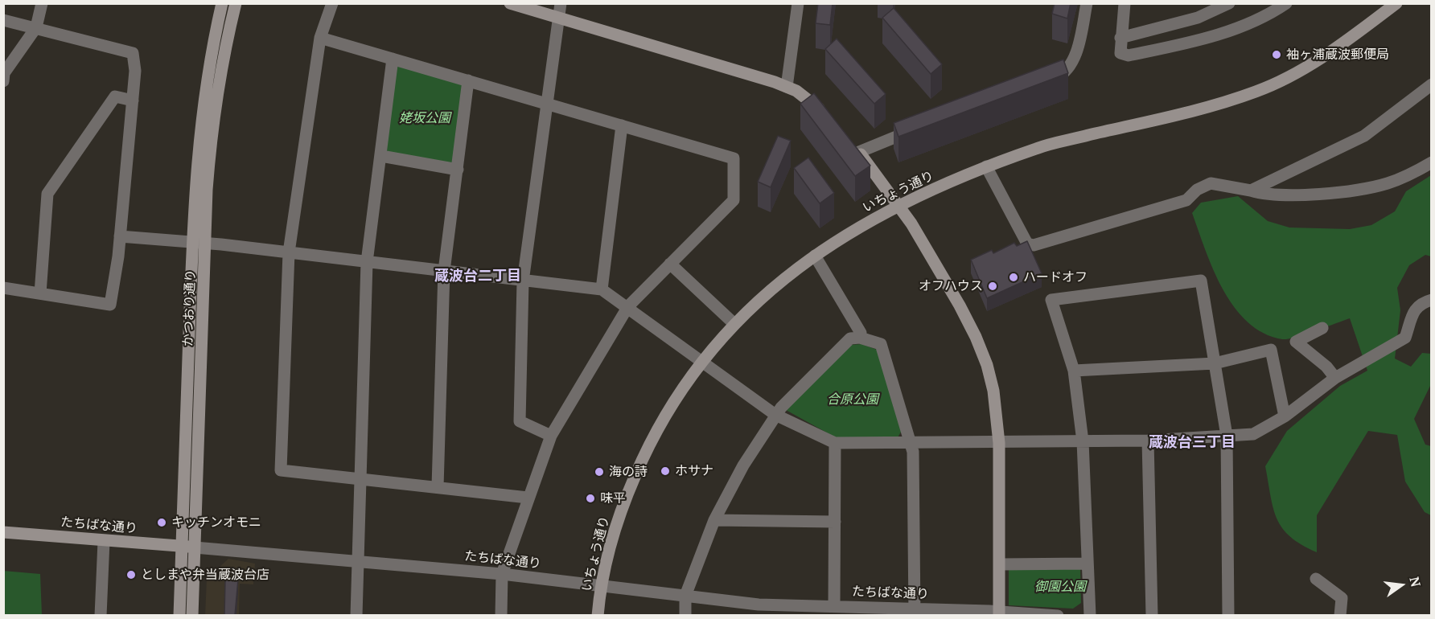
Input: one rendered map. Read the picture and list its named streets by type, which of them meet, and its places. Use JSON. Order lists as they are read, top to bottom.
{
  "streets": {
    "street": ["いちょう通り", "かつおり通り", "たちばな通り"]
  },
  "crossings": [
    ["いちょう通り", "たちばな通り"],
    ["かつおり通り", "たちばな通り"]
  ],
  "districts": ["蔵波台二丁目", "蔵波台三丁目"],
  "parks": ["姥坂公園", "合原公園", "御園公園"],
  "places": [
    "袖ヶ浦蔵波郵便局",
    "ハードオフ",
    "オフハウス",
    "ホサナ",
    "海の詩",
    "味平",
    "キッチンオモニ",
    "としまや弁当蔵波台店"
  ],
  "north": "right"
}
